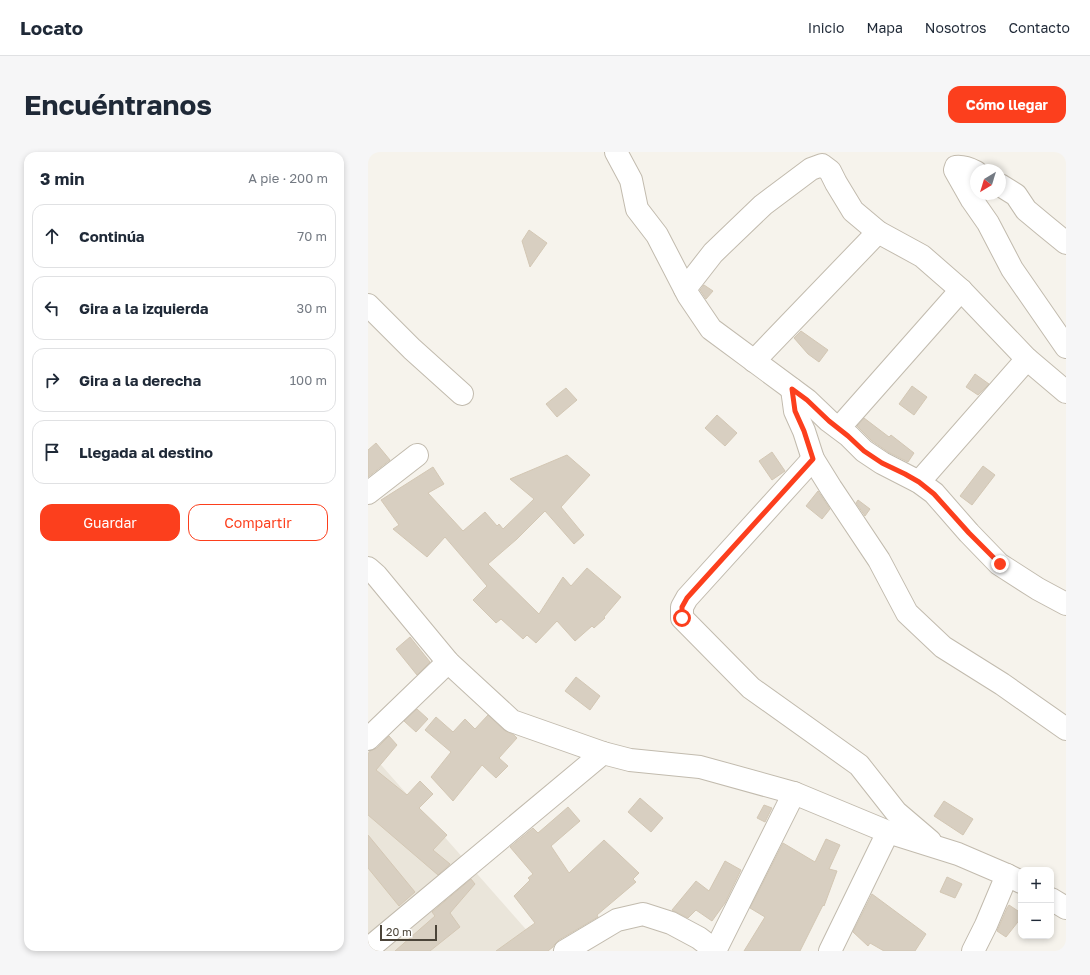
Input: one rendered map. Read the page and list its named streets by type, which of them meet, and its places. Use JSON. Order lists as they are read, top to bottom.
{
  "scale_bar": "20 m",
  "north": "bottom left",
  "page": {
    "header": "Locato",
    "nav": [
      "Inicio",
      "Mapa",
      "Nosotros",
      "Contacto"
    ],
    "buttons": [
      "Cómo llegar",
      ["Guardar", "Compartir"]
    ],
    "title": "Encuéntranos",
    "heading": ["3 min", "A pie · 200 m"],
    "list": [
      ["Continúa", "70 m"],
      ["Gira a la izquierda", "30 m"],
      ["Gira a la derecha", "100 m"],
      "Llegada al destino"
    ],
    "map_buttons": ["+", "−"],
    "scale": "20 m"
  }
}
